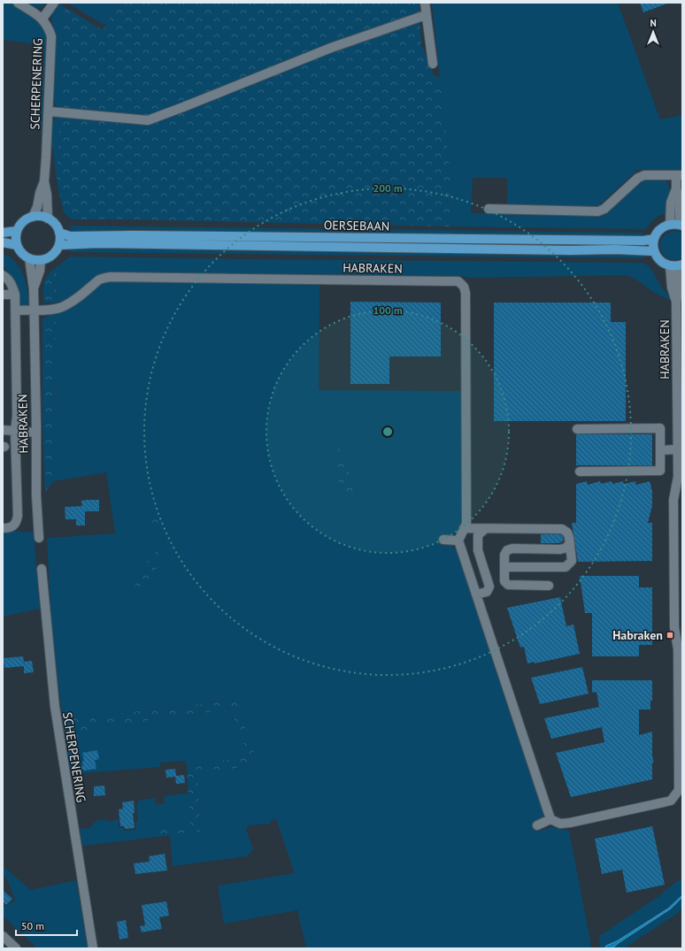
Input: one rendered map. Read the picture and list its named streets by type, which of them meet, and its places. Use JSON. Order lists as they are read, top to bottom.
{
  "streets": {
    "main road": ["OERSEBAAN"],
    "street": ["SCHERPENERING", "HABRAKEN"]
  },
  "crossings": [
    ["SCHERPENERING", "OERSEBAAN"],
    ["SCHERPENERING", "HABRAKEN"],
    ["OERSEBAAN", "HABRAKEN"]
  ],
  "places": {
    "transit": ["Habraken"]
  },
  "scale_bar": "50 m",
  "north": "top",
  "rings": ["200 m", "100 m"]
}
